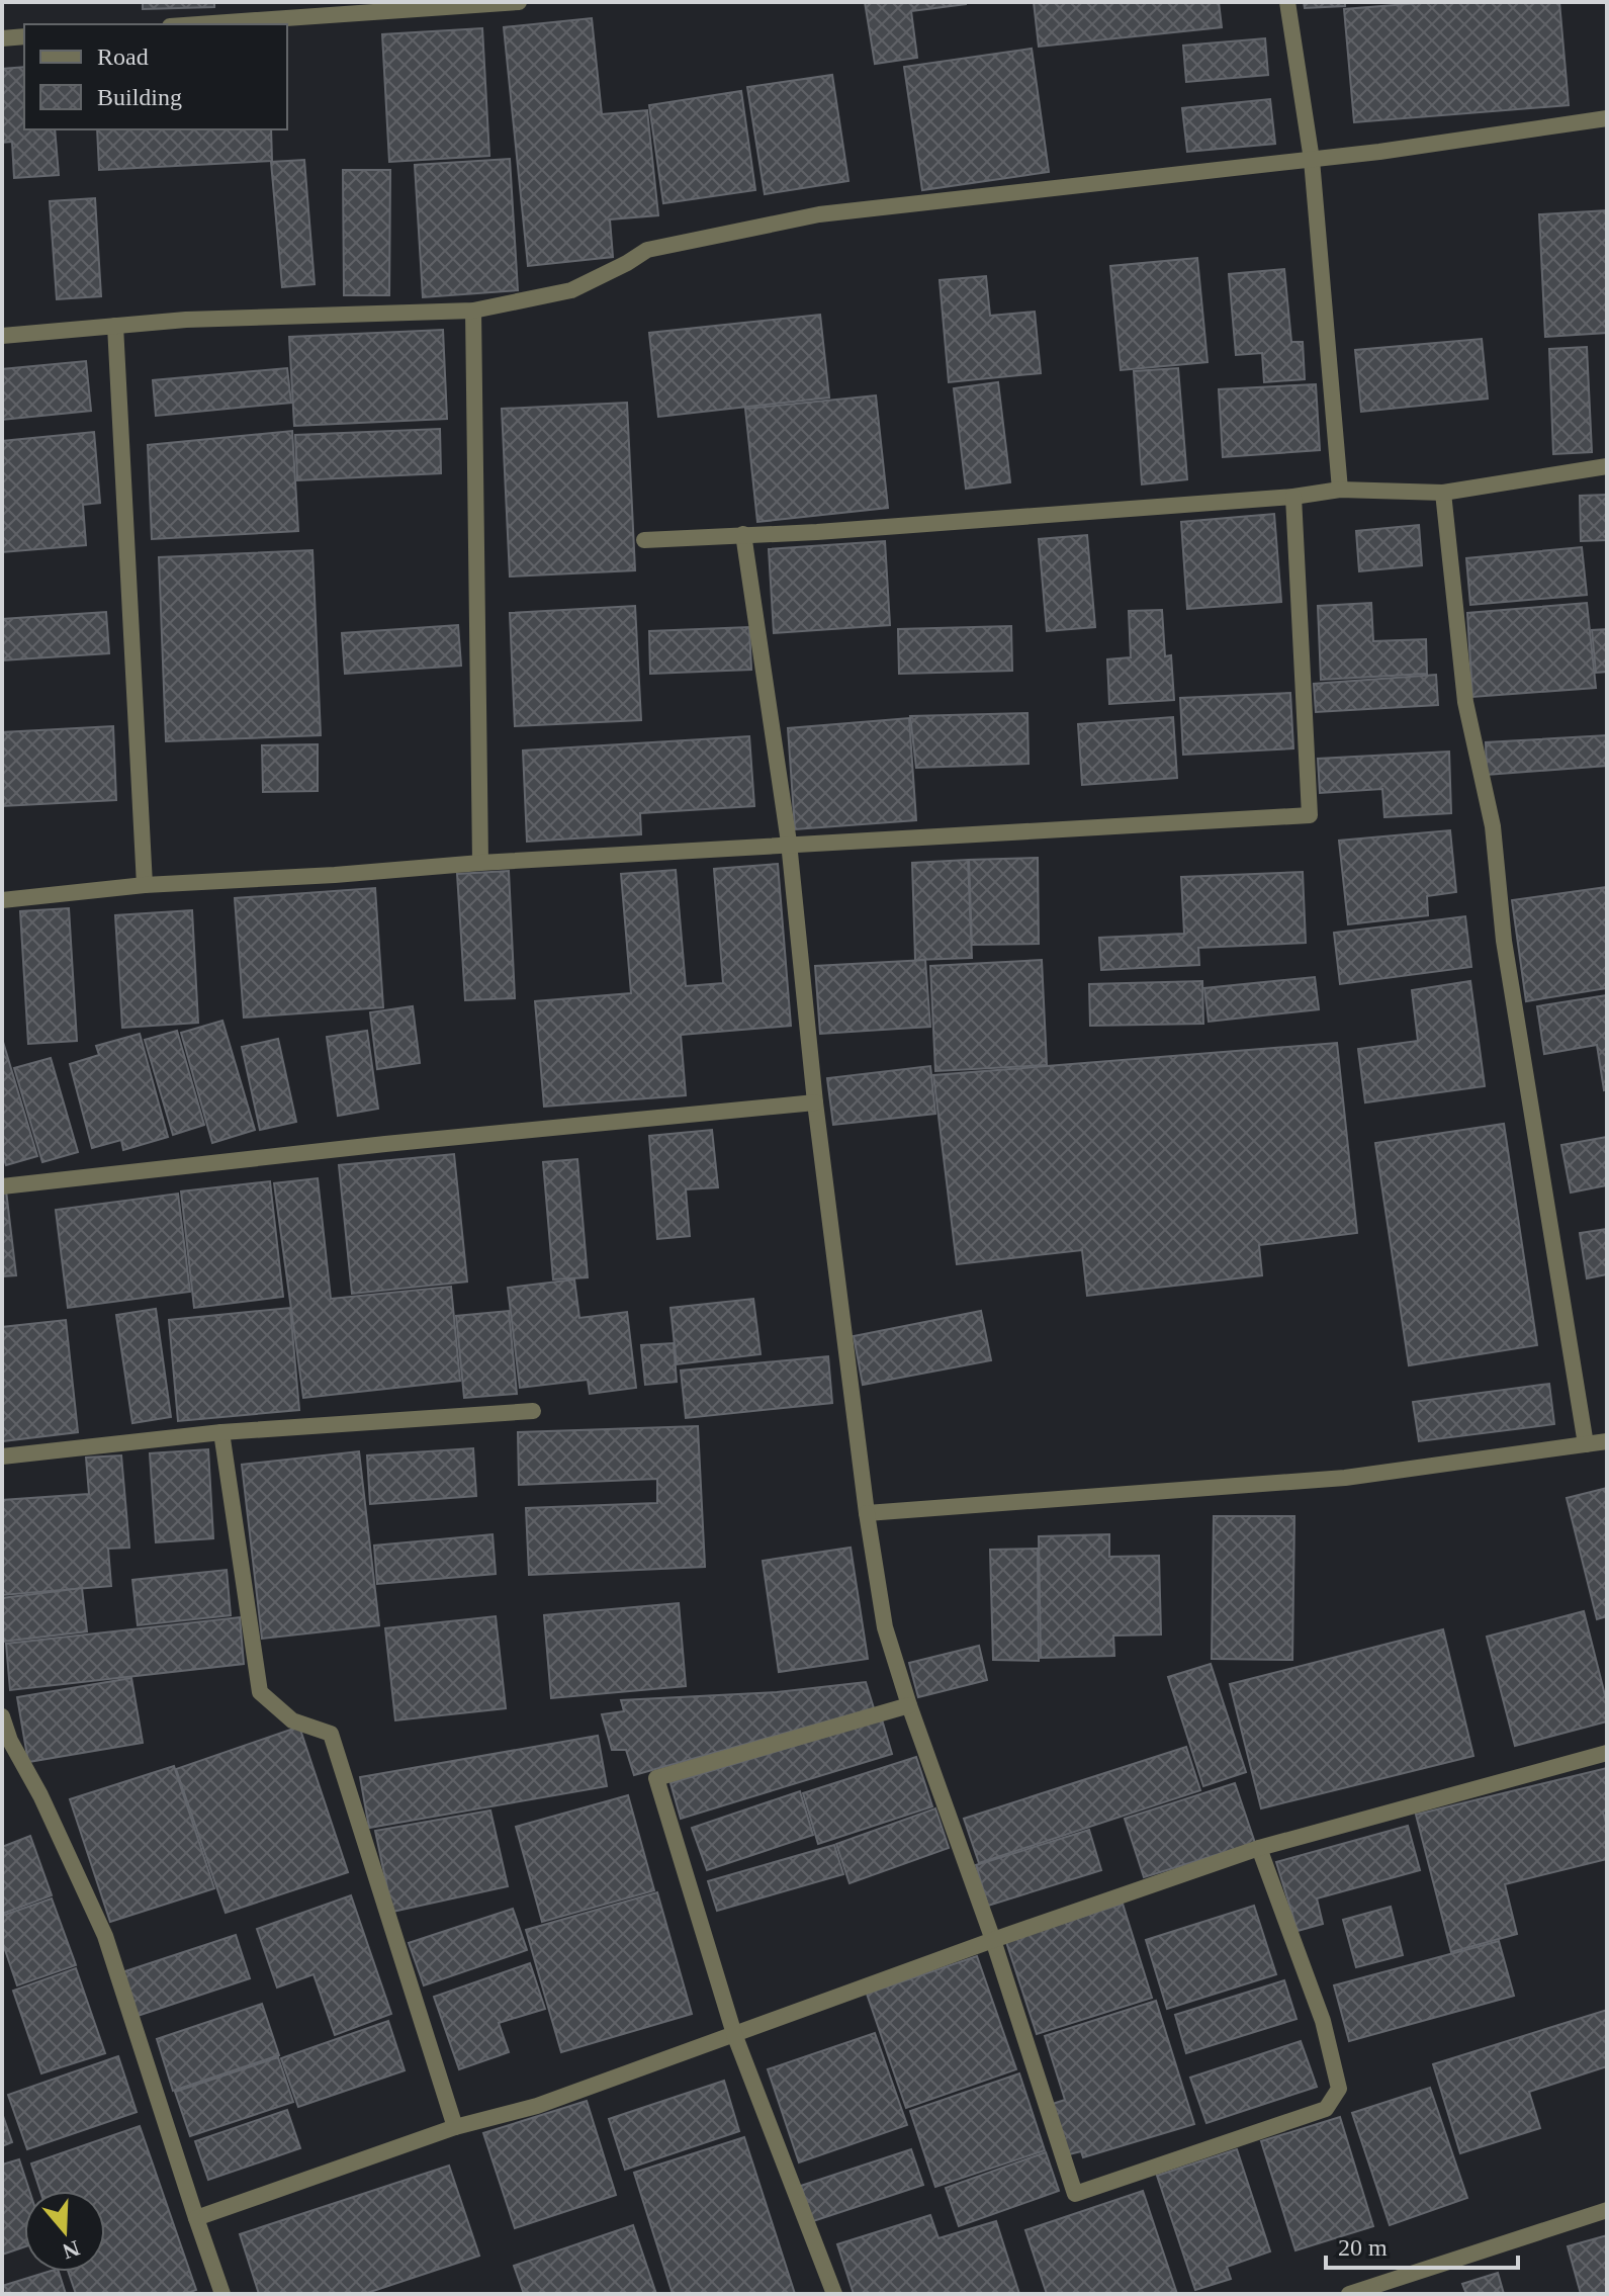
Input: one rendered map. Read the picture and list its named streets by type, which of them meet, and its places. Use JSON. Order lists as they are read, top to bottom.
{
  "legend": ["Road", "Building"],
  "scale_bar": "20 m",
  "north": "bottom"
}
